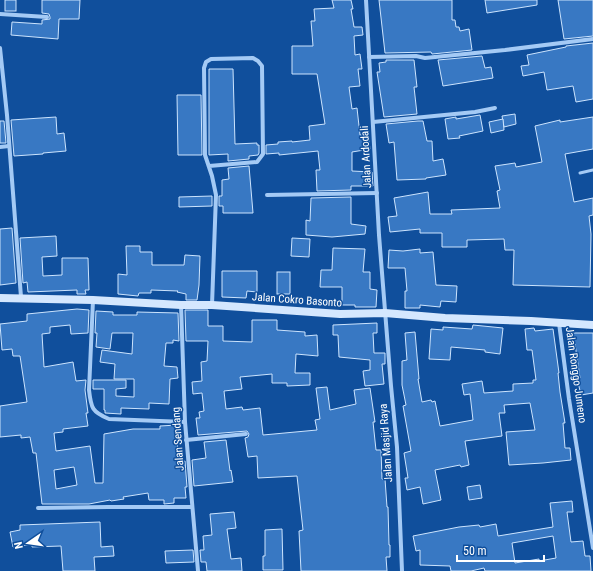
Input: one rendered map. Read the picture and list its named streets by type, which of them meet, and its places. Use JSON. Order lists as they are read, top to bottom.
{
  "streets": {
    "street": [
      "Jalan Ardodali",
      "Jalan Cokro Basonto",
      "Jalan Ronggo Jumeno",
      "Jalan Sendang",
      "Jalan Masjid Raya"
    ]
  },
  "crossings": [
    ["Jalan Ardodali", "Jalan Cokro Basonto"],
    ["Jalan Ardodali", "Jalan Masjid Raya"],
    ["Jalan Cokro Basonto", "Jalan Ronggo Jumeno"],
    ["Jalan Cokro Basonto", "Jalan Sendang"],
    ["Jalan Cokro Basonto", "Jalan Masjid Raya"]
  ],
  "scale_bar": "50 m",
  "north": "left"
}
